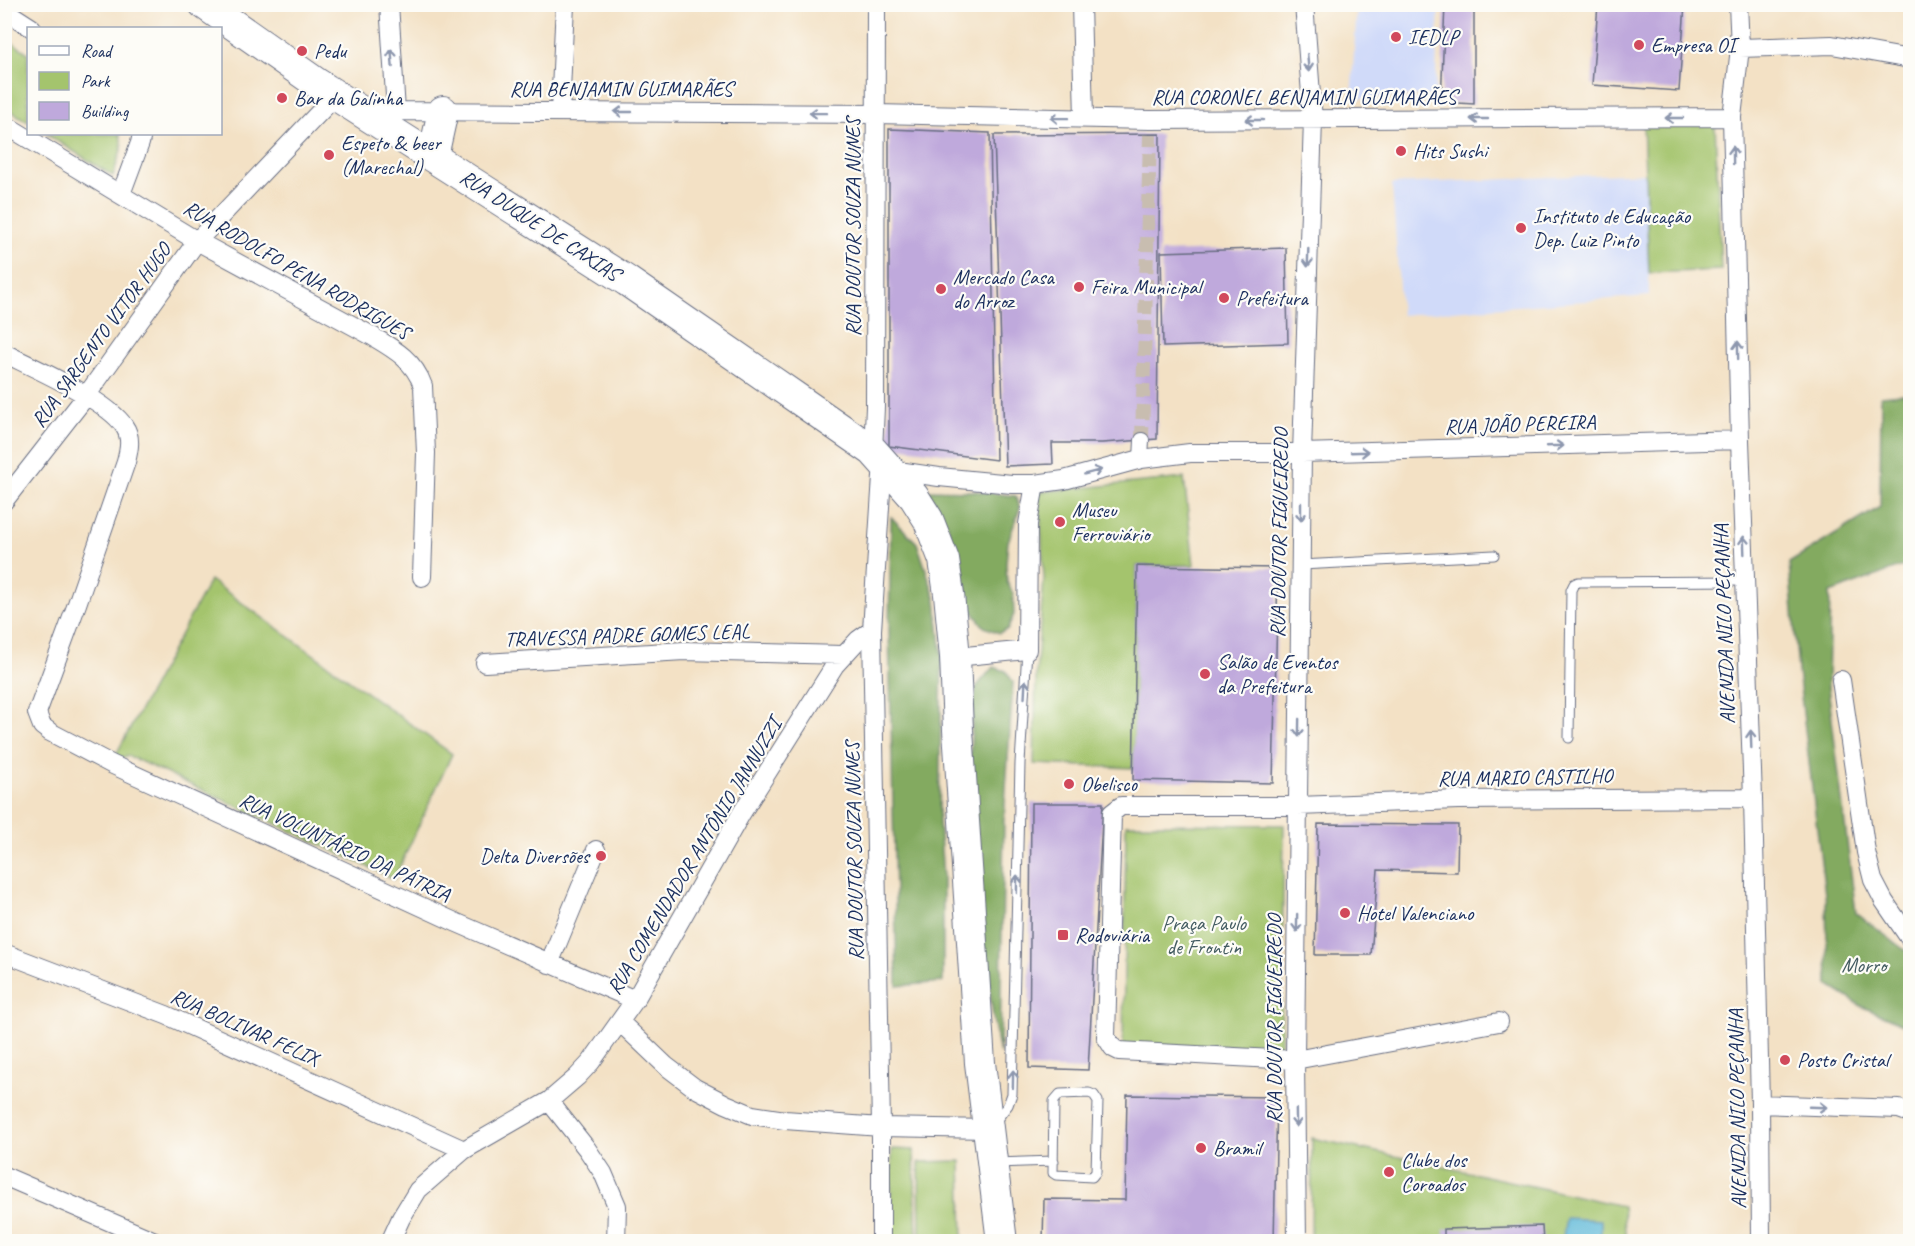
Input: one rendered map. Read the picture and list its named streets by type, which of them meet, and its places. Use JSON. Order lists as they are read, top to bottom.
{
  "streets": {
    "main road": ["RUA DUQUE DE CAXIAS"],
    "street": [
      "RUA BENJAMIN GUIMARÃES",
      "RUA CORONEL BENJAMIN GUIMARÃES",
      "RUA DOUTOR SOUZA NUNES",
      "RUA RODOLFO PENA RODRIGUES",
      "RUA SARGENTO VITOR HUGO",
      "RUA JOÃO PEREIRA",
      "RUA DOUTOR FIGUEIREDO",
      "AVENIDA NILO PEÇANHA",
      "TRAVESSA PADRE GOMES LEAL",
      "RUA MARIO CASTILHO",
      "RUA VOLUNTÁRIO DA PÁTRIA",
      "RUA COMENDADOR ANTÔNIO JANNUZZI",
      "RUA BOLIVAR FELIX"
    ]
  },
  "crossings": [
    ["RUA BENJAMIN GUIMARÃES", "RUA CORONEL BENJAMIN GUIMARÃES"],
    ["RUA BENJAMIN GUIMARÃES", "RUA DUQUE DE CAXIAS"],
    ["RUA BENJAMIN GUIMARÃES", "RUA DOUTOR SOUZA NUNES"],
    ["RUA CORONEL BENJAMIN GUIMARÃES", "RUA DOUTOR SOUZA NUNES"],
    ["RUA CORONEL BENJAMIN GUIMARÃES", "RUA DOUTOR FIGUEIREDO"],
    ["RUA CORONEL BENJAMIN GUIMARÃES", "AVENIDA NILO PEÇANHA"],
    ["RUA DUQUE DE CAXIAS", "RUA DOUTOR SOUZA NUNES"],
    ["RUA DUQUE DE CAXIAS", "RUA SARGENTO VITOR HUGO"],
    ["RUA DUQUE DE CAXIAS", "RUA JOÃO PEREIRA"],
    ["RUA DOUTOR SOUZA NUNES", "RUA JOÃO PEREIRA"],
    ["RUA DOUTOR SOUZA NUNES", "RUA COMENDADOR ANTÔNIO JANNUZZI"],
    ["RUA RODOLFO PENA RODRIGUES", "RUA SARGENTO VITOR HUGO"],
    ["RUA SARGENTO VITOR HUGO", "RUA VOLUNTÁRIO DA PÁTRIA"],
    ["RUA JOÃO PEREIRA", "RUA DOUTOR FIGUEIREDO"],
    ["RUA JOÃO PEREIRA", "AVENIDA NILO PEÇANHA"],
    ["RUA DOUTOR FIGUEIREDO", "RUA MARIO CASTILHO"],
    ["AVENIDA NILO PEÇANHA", "RUA MARIO CASTILHO"],
    ["TRAVESSA PADRE GOMES LEAL", "RUA COMENDADOR ANTÔNIO JANNUZZI"],
    ["RUA VOLUNTÁRIO DA PÁTRIA", "RUA COMENDADOR ANTÔNIO JANNUZZI"],
    ["RUA COMENDADOR ANTÔNIO JANNUZZI", "RUA BOLIVAR FELIX"]
  ],
  "one_way": [
    "RUA BENJAMIN GUIMARÃES",
    "RUA CORONEL BENJAMIN GUIMARÃES",
    "RUA JOÃO PEREIRA",
    "RUA DOUTOR FIGUEIREDO",
    "AVENIDA NILO PEÇANHA"
  ],
  "parks": ["Praça Paulo de Frontin", "Morro"],
  "places": {
    "other": [
      "IEDLP",
      "Empresa OI",
      "Pedu",
      "Bar da Galinha",
      "Hits Sushi",
      "Espeto & beer (Marechal)",
      "Instituto de Educação Dep. Luiz Pinto",
      "Feira Municipal",
      "Mercado Casa do Arroz",
      "Prefeitura",
      "Museu Ferroviário",
      "Salão de Eventos da Prefeitura",
      "Obelisco",
      "Delta Diversões",
      "Hotel Valenciano",
      "Posto Cristal",
      "Bramil",
      "Clube dos Coroados"
    ],
    "transit": ["Rodoviária"]
  },
  "legend": ["Road", "Park", "Building"]
}
